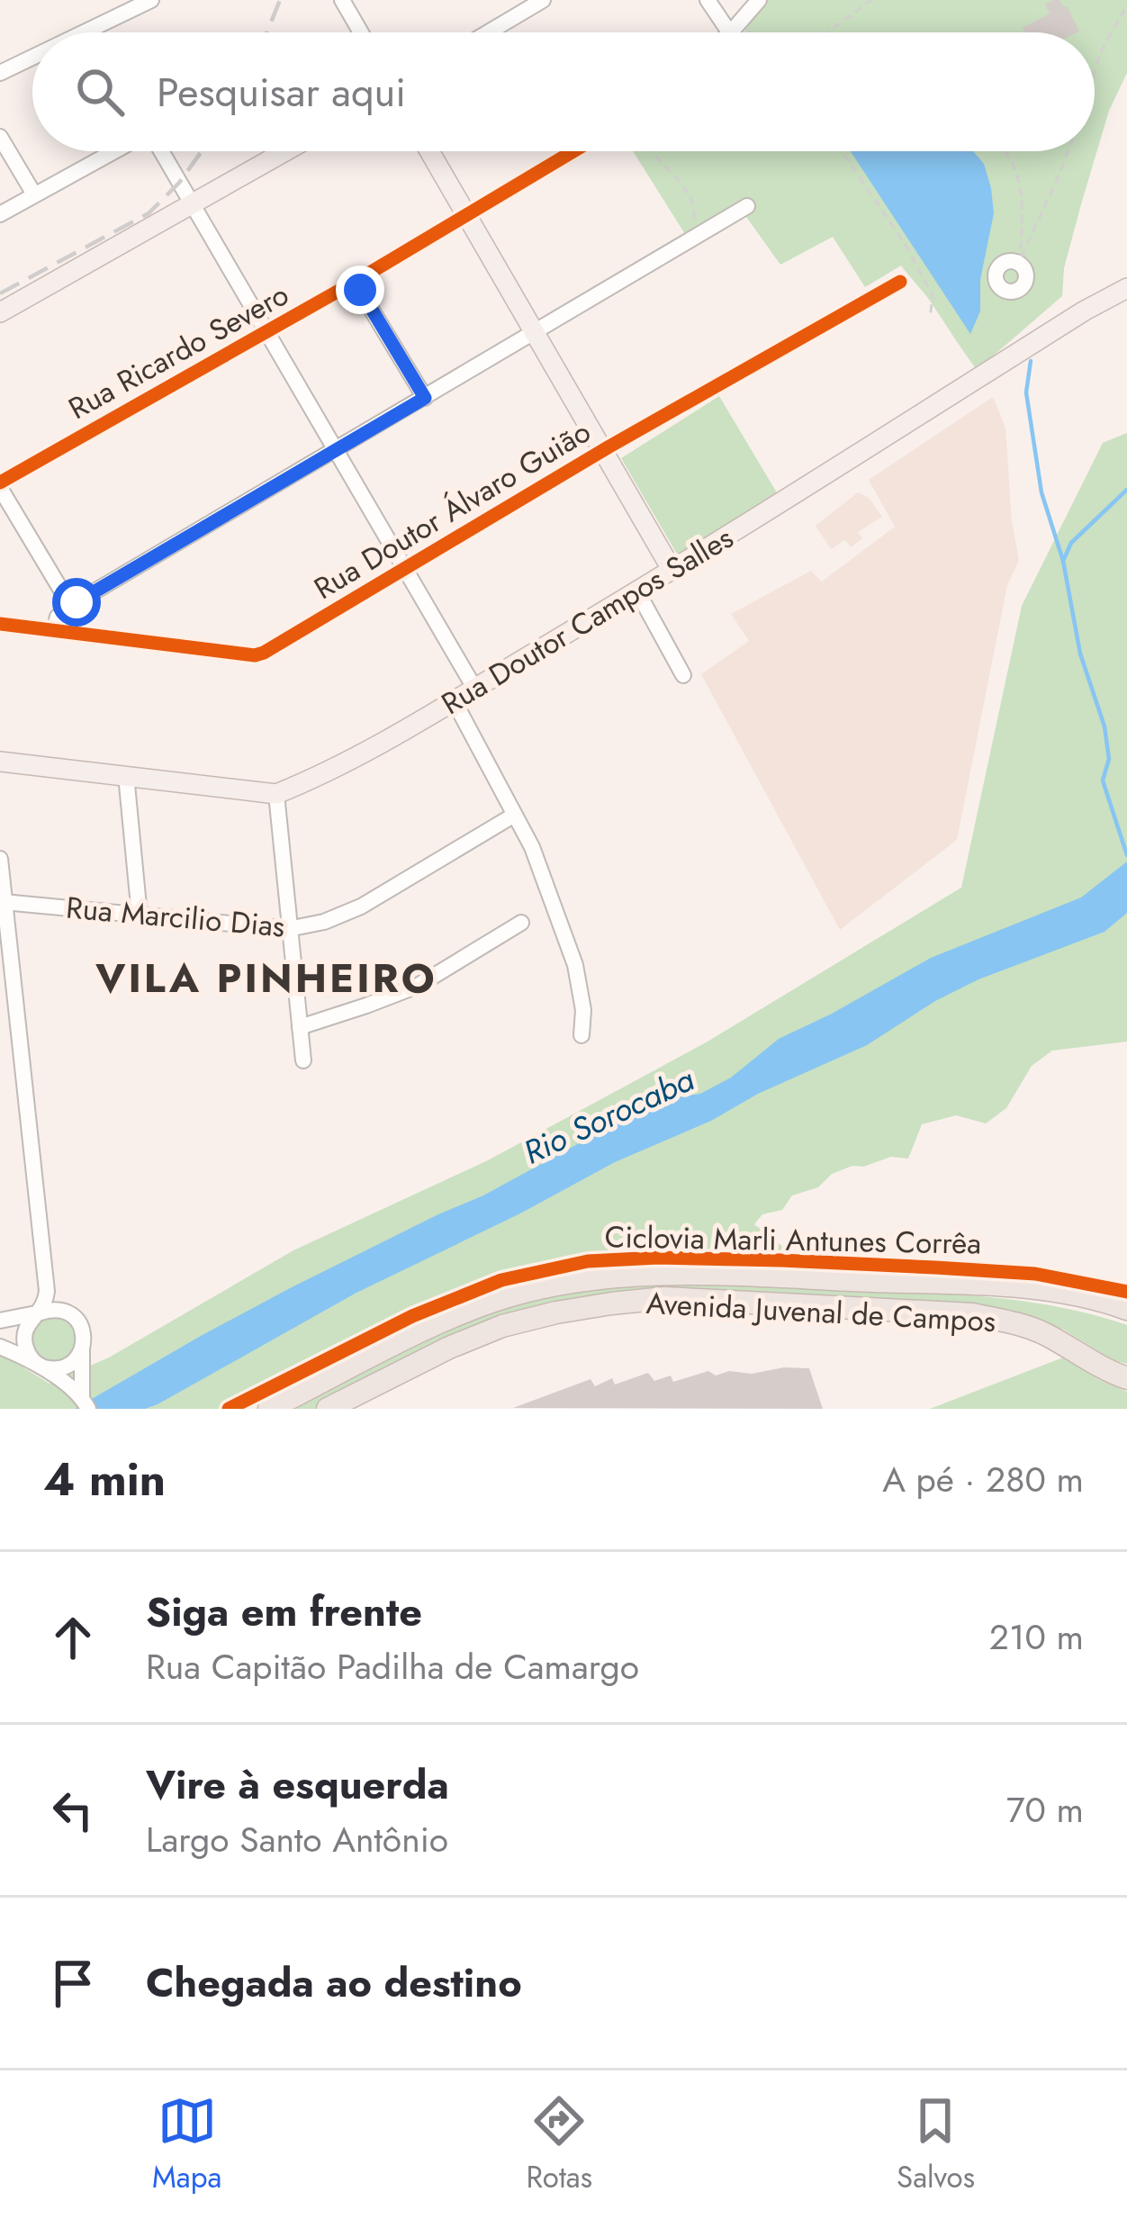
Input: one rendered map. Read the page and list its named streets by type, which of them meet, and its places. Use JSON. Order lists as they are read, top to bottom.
{
  "streets": {
    "highway": ["Avenida Juvenal de Campos"],
    "main road": ["Rua Doutor Campos Salles"],
    "street": ["Rua Ricardo Severo", "Rua Doutor Álvaro Guião", "Rua Marcilio Dias"],
    "cycle path": ["Ciclovia Marli Antunes Corrêa"]
  },
  "districts": ["VILA PINHEIRO"],
  "water": ["Rio Sorocaba"],
  "page": {
    "search": "Pesquisar aqui",
    "heading": ["4 min", "A pé · 280 m"],
    "list": [
      ["Siga em frente", "Rua Capitão Padilha de Camargo", "210 m"],
      ["Vire à esquerda", "Largo Santo Antônio", "70 m"],
      "Chegada ao destino"
    ],
    "nav": ["Mapa", "Rotas", "Salvos"]
  }
}
